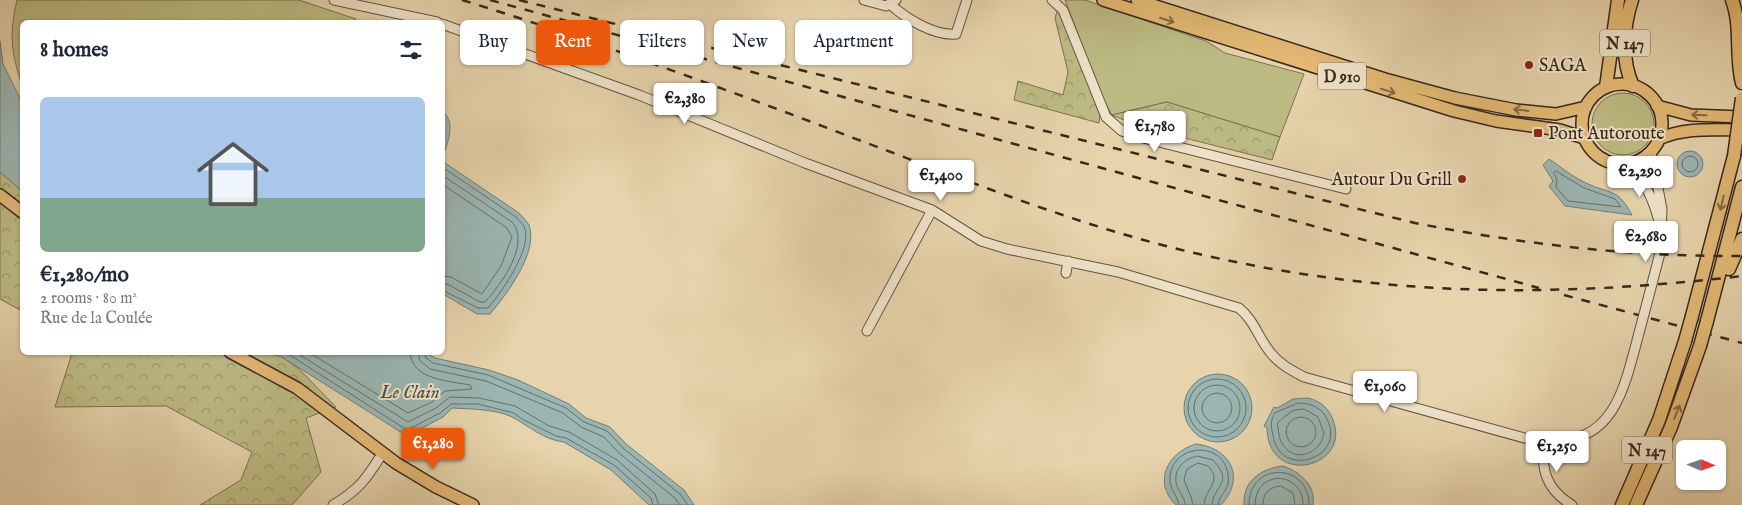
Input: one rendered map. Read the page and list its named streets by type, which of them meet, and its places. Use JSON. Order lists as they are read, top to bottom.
{
  "streets": {
    "highway": ["N 147"],
    "main road": ["D 910"]
  },
  "crossings": [
    ["N 147", "D 910"]
  ],
  "water": ["Le Clain"],
  "places": {
    "other": ["SAGA", "Autour Du Grill"],
    "transit": ["Pont Autoroute"]
  },
  "north": "right",
  "page": {
    "chip": [
      "Buy",
      "Rent",
      "Filters",
      "New",
      "Apartment"
    ],
    "heading": "8 homes",
    "list": [
      {
        "name": "€1,280/mo",
        "note": "2 rooms · 80 m² · Rue de la Coulée"
      }
    ],
    "price": [
      "€2,380",
      "€1,780",
      "€2,290",
      "€1,400",
      "€2,680",
      "€1,060",
      "€1,280",
      "€1,250"
    ]
  }
}
